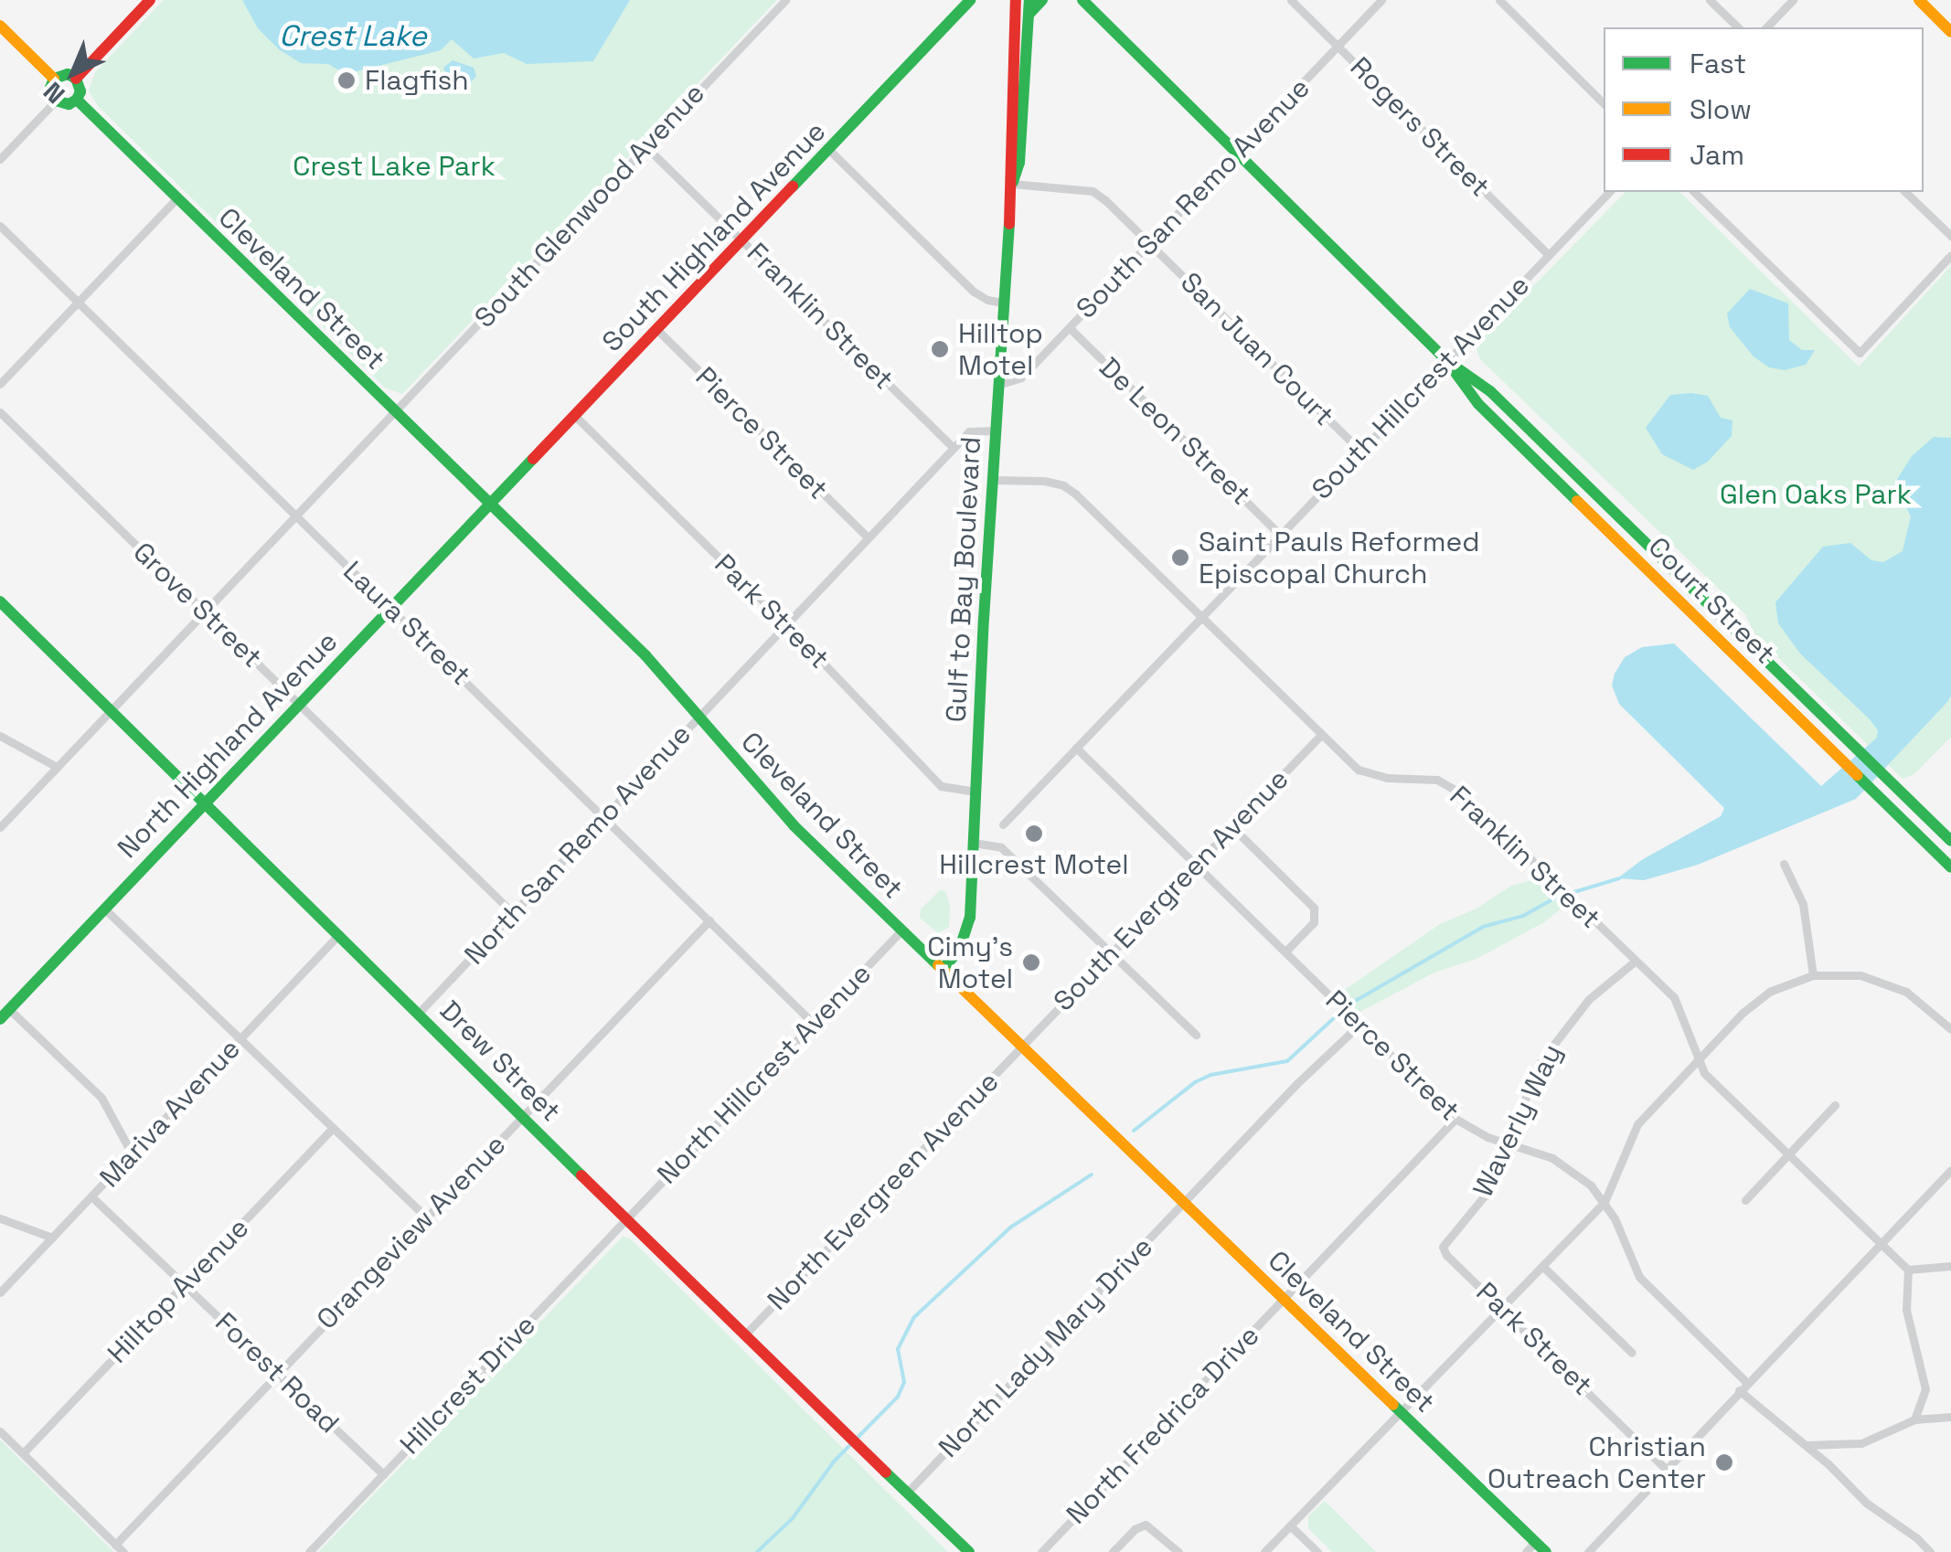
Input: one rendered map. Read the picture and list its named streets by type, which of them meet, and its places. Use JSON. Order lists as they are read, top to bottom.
{
  "streets": {
    "street": [
      "Rogers Street",
      "South San Remo Avenue",
      "South Glenwood Avenue",
      "South Highland Avenue",
      "Cleveland Street",
      "Franklin Street",
      "San Juan Court",
      "South Hillcrest Avenue",
      "De Leon Street",
      "Pierce Street",
      "Gulf to Bay Boulevard",
      "Court Street",
      "Grove Street",
      "Park Street",
      "Laura Street",
      "North Highland Avenue",
      "North San Remo Avenue",
      "South Evergreen Avenue",
      "Drew Street",
      "North Hillcrest Avenue",
      "Mariva Avenue",
      "Waverly Way",
      "North Evergreen Avenue",
      "Orangeview Avenue",
      "Hilltop Avenue",
      "North Lady Mary Drive",
      "Forest Road",
      "Hillcrest Drive",
      "North Fredrica Drive"
    ]
  },
  "crossings": [
    ["Rogers Street", "South San Remo Avenue"],
    ["Rogers Street", "South Hillcrest Avenue"],
    ["South San Remo Avenue", "San Juan Court"],
    ["South San Remo Avenue", "De Leon Street"],
    ["South San Remo Avenue", "Gulf to Bay Boulevard"],
    ["South San Remo Avenue", "Court Street"],
    ["South Glenwood Avenue", "Cleveland Street"],
    ["South Glenwood Avenue", "Franklin Street"],
    ["South Glenwood Avenue", "Grove Street"],
    ["South Glenwood Avenue", "Laura Street"],
    ["South Glenwood Avenue", "Drew Street"],
    ["South Highland Avenue", "Cleveland Street"],
    ["South Highland Avenue", "Franklin Street"],
    ["South Highland Avenue", "Pierce Street"],
    ["South Highland Avenue", "Park Street"],
    ["South Highland Avenue", "North Highland Avenue"],
    ["Cleveland Street", "Gulf to Bay Boulevard"],
    ["Cleveland Street", "North Highland Avenue"],
    ["Cleveland Street", "North San Remo Avenue"],
    ["Cleveland Street", "South Evergreen Avenue"],
    ["Cleveland Street", "North Hillcrest Avenue"],
    ["Cleveland Street", "North Evergreen Avenue"],
    ["Cleveland Street", "North Lady Mary Drive"],
    ["Cleveland Street", "North Fredrica Drive"],
    ["Franklin Street", "South Hillcrest Avenue"],
    ["Franklin Street", "Gulf to Bay Boulevard"],
    ["Franklin Street", "South Evergreen Avenue"],
    ["Franklin Street", "Waverly Way"],
    ["San Juan Court", "South Hillcrest Avenue"],
    ["San Juan Court", "Gulf to Bay Boulevard"],
    ["South Hillcrest Avenue", "De Leon Street"],
    ["South Hillcrest Avenue", "Pierce Street"],
    ["South Hillcrest Avenue", "Court Street"],
    ["Pierce Street", "South Evergreen Avenue"],
    ["Pierce Street", "Waverly Way"],
    ["Pierce Street", "North Lady Mary Drive"],
    ["Pierce Street", "North Fredrica Drive"],
    ["Gulf to Bay Boulevard", "Park Street"],
    ["Grove Street", "North Highland Avenue"],
    ["Grove Street", "North San Remo Avenue"],
    ["Park Street", "Waverly Way"],
    ["Laura Street", "North Highland Avenue"],
    ["Laura Street", "North San Remo Avenue"],
    ["Laura Street", "North Hillcrest Avenue"],
    ["Laura Street", "Orangeview Avenue"],
    ["North Highland Avenue", "Drew Street"],
    ["North San Remo Avenue", "Drew Street"],
    ["South Evergreen Avenue", "North Evergreen Avenue"],
    ["Drew Street", "North Hillcrest Avenue"],
    ["Drew Street", "Mariva Avenue"],
    ["Drew Street", "North Evergreen Avenue"],
    ["Drew Street", "Orangeview Avenue"],
    ["Drew Street", "North Lady Mary Drive"],
    ["Drew Street", "Hillcrest Drive"],
    ["North Hillcrest Avenue", "Hillcrest Drive"],
    ["Mariva Avenue", "Forest Road"],
    ["Orangeview Avenue", "Forest Road"],
    ["Hilltop Avenue", "Forest Road"],
    ["Forest Road", "Hillcrest Drive"]
  ],
  "water": ["Crest Lake"],
  "parks": ["Crest Lake Park", "Glen Oaks Park"],
  "places": [
    "Flagfish",
    "Hilltop Motel",
    "Saint Pauls Reformed Episcopal Church",
    "Hillcrest Motel",
    "Cimy's Motel",
    "Christian Outreach Center"
  ],
  "legend": ["Fast", "Slow", "Jam"],
  "north": "bottom left"
}
